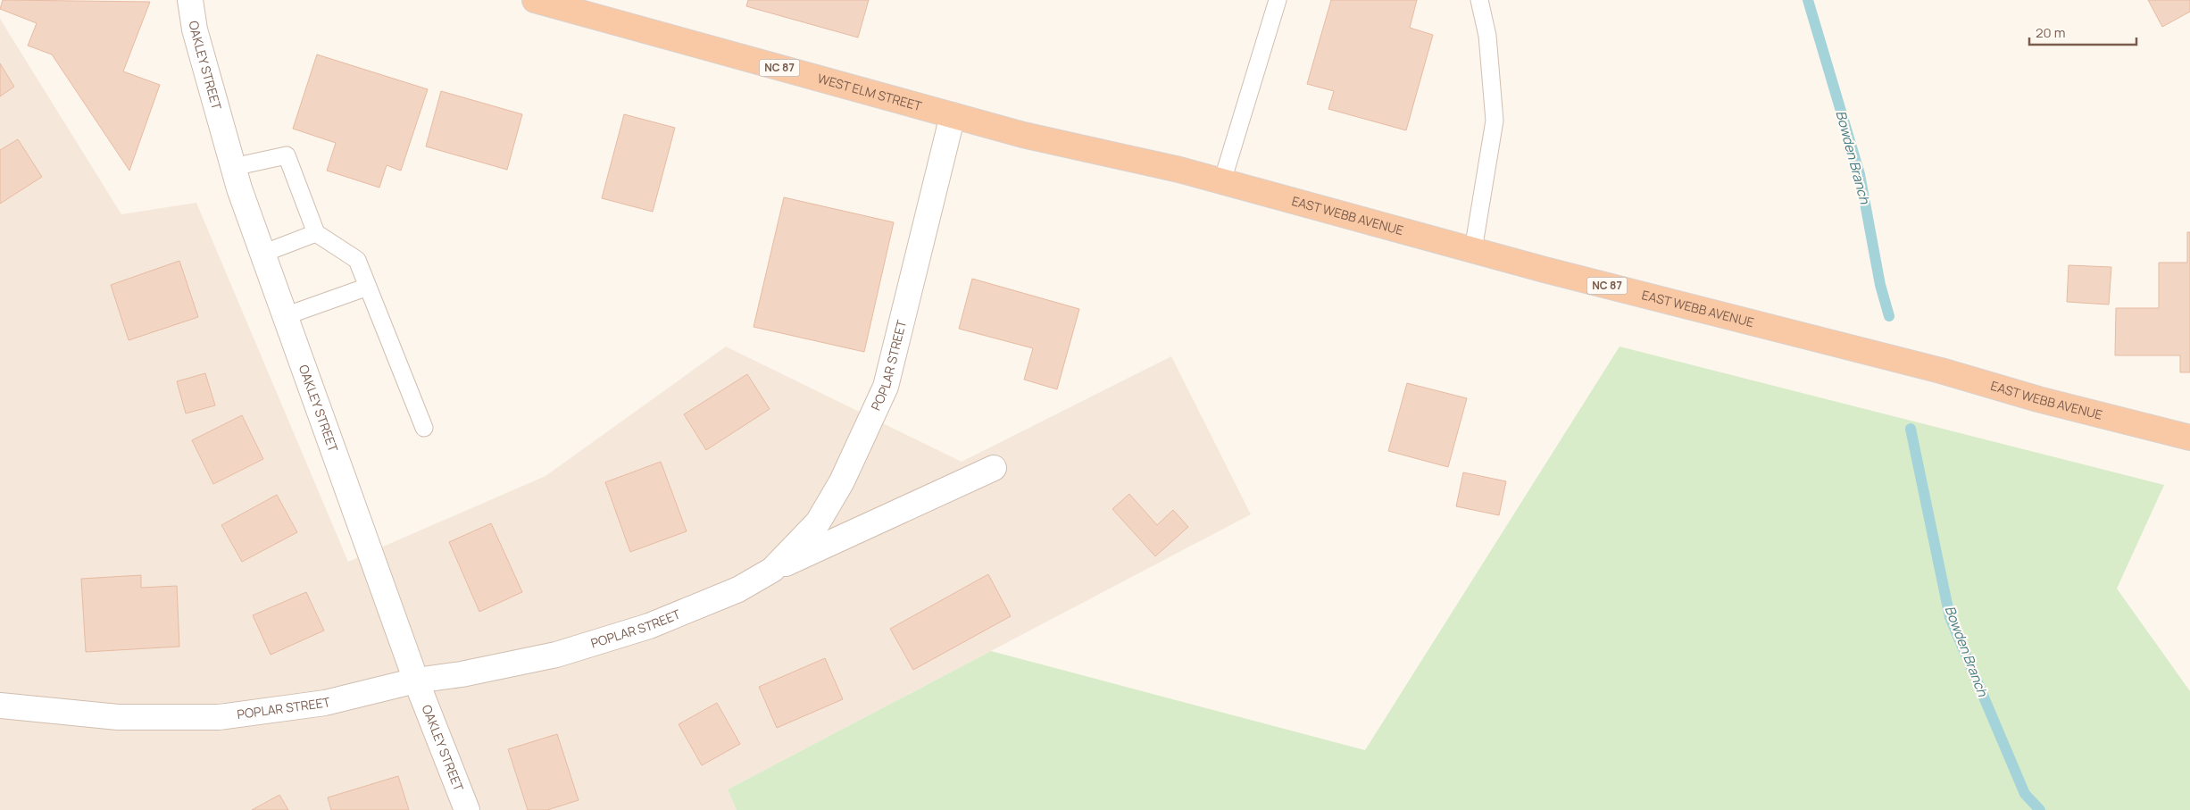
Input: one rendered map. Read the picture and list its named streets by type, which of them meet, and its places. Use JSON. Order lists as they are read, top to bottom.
{
  "streets": {
    "highway": ["NC 87", "WEST ELM STREET", "EAST WEBB AVENUE"],
    "street": ["OAKLEY STREET", "POPLAR STREET"]
  },
  "crossings": [
    ["OAKLEY STREET", "POPLAR STREET"],
    ["WEST ELM STREET", "EAST WEBB AVENUE"],
    ["WEST ELM STREET", "POPLAR STREET"]
  ],
  "water": ["Bowden Branch"],
  "scale_bar": "20 m"
}
